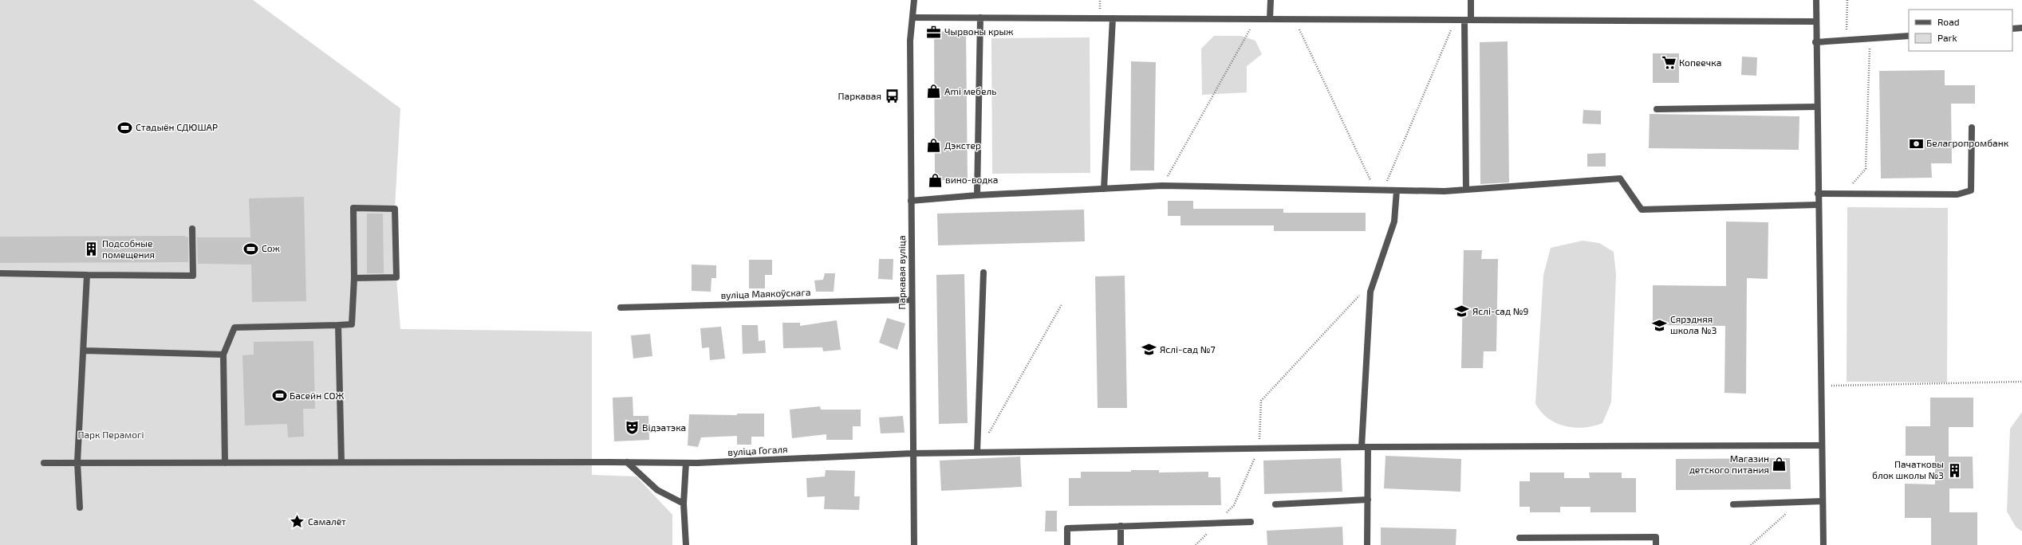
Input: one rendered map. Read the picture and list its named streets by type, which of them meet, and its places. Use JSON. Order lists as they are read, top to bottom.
{
  "streets": {
    "street": ["Паркавая вуліца", "вуліца Маякоўскага", "вуліца Гогаля"]
  },
  "crossings": [
    ["Паркавая вуліца", "вуліца Маякоўскага"],
    ["Паркавая вуліца", "вуліца Гогаля"]
  ],
  "parks": ["Парк Перамогі"],
  "places": {
    "office": ["Чырвоны крыж"],
    "supermarket": ["Копеечка"],
    "shop": [
      "Ami мебель",
      "Дэкстер",
      "вино-водка",
      "Магазин детского питания"
    ],
    "bus stop": ["Паркавая"],
    "sports": ["Стадыён СДЮШАР", "Сож", "Басейн СОЖ"],
    "bank": ["Белагропромбанк"],
    "building": ["Подсобные помещения", "Пачатковы блок школы №3"],
    "school or university": ["Яслі-сад №9", "Сярэдняя школа №3", "Яслі-сад №7"],
    "theatre": ["Відэатэка"],
    "place": ["Самалёт"]
  },
  "legend": ["Road", "Park"]
}
